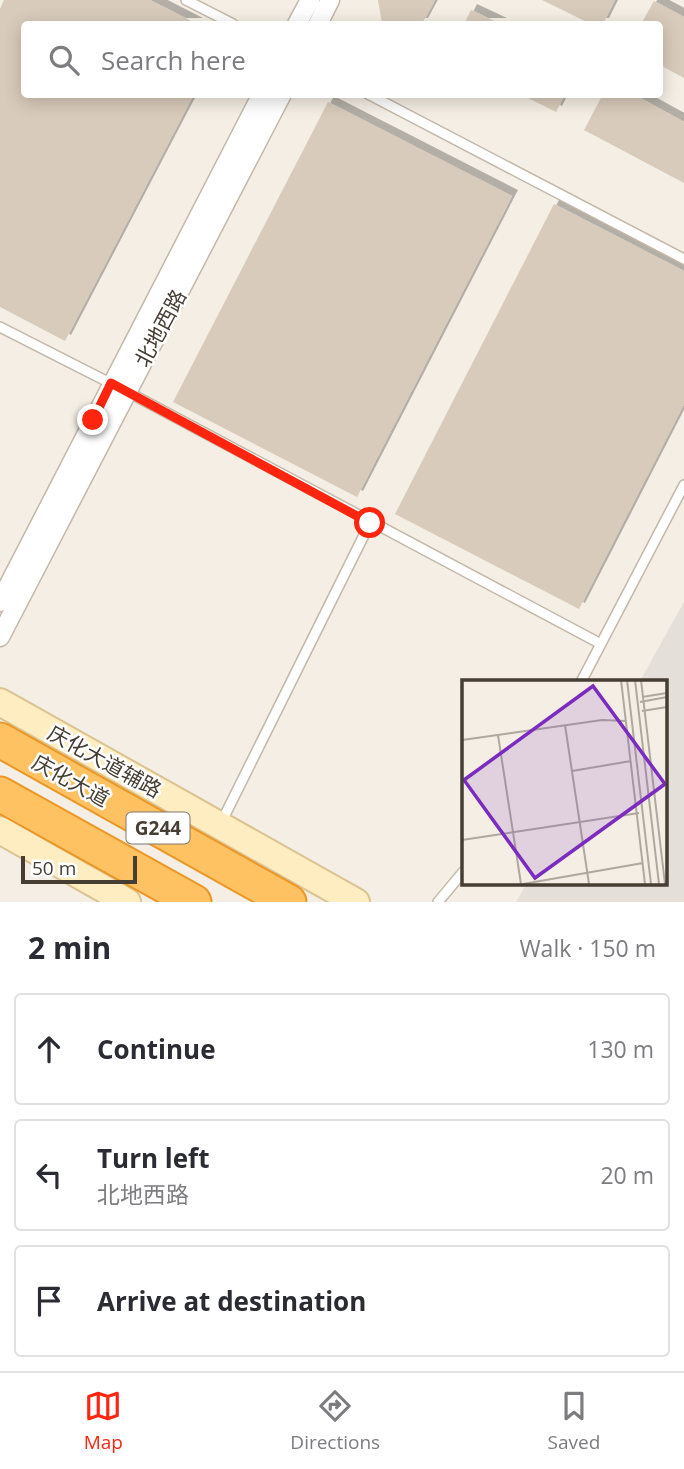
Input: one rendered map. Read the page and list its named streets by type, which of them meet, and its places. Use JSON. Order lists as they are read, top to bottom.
{
  "streets": {
    "highway": ["庆化大道", "G244"],
    "main road": ["庆化大道辅路"],
    "street": ["北地西路"]
  },
  "scale_bar": "50 m",
  "page": {
    "search": "Search here",
    "scale": "50 m",
    "heading": ["2 min", "Walk · 150 m"],
    "list": [
      ["Continue", "130 m"],
      ["Turn left", "北地西路", "20 m"],
      "Arrive at destination"
    ],
    "nav": ["Map", "Directions", "Saved"]
  }
}
